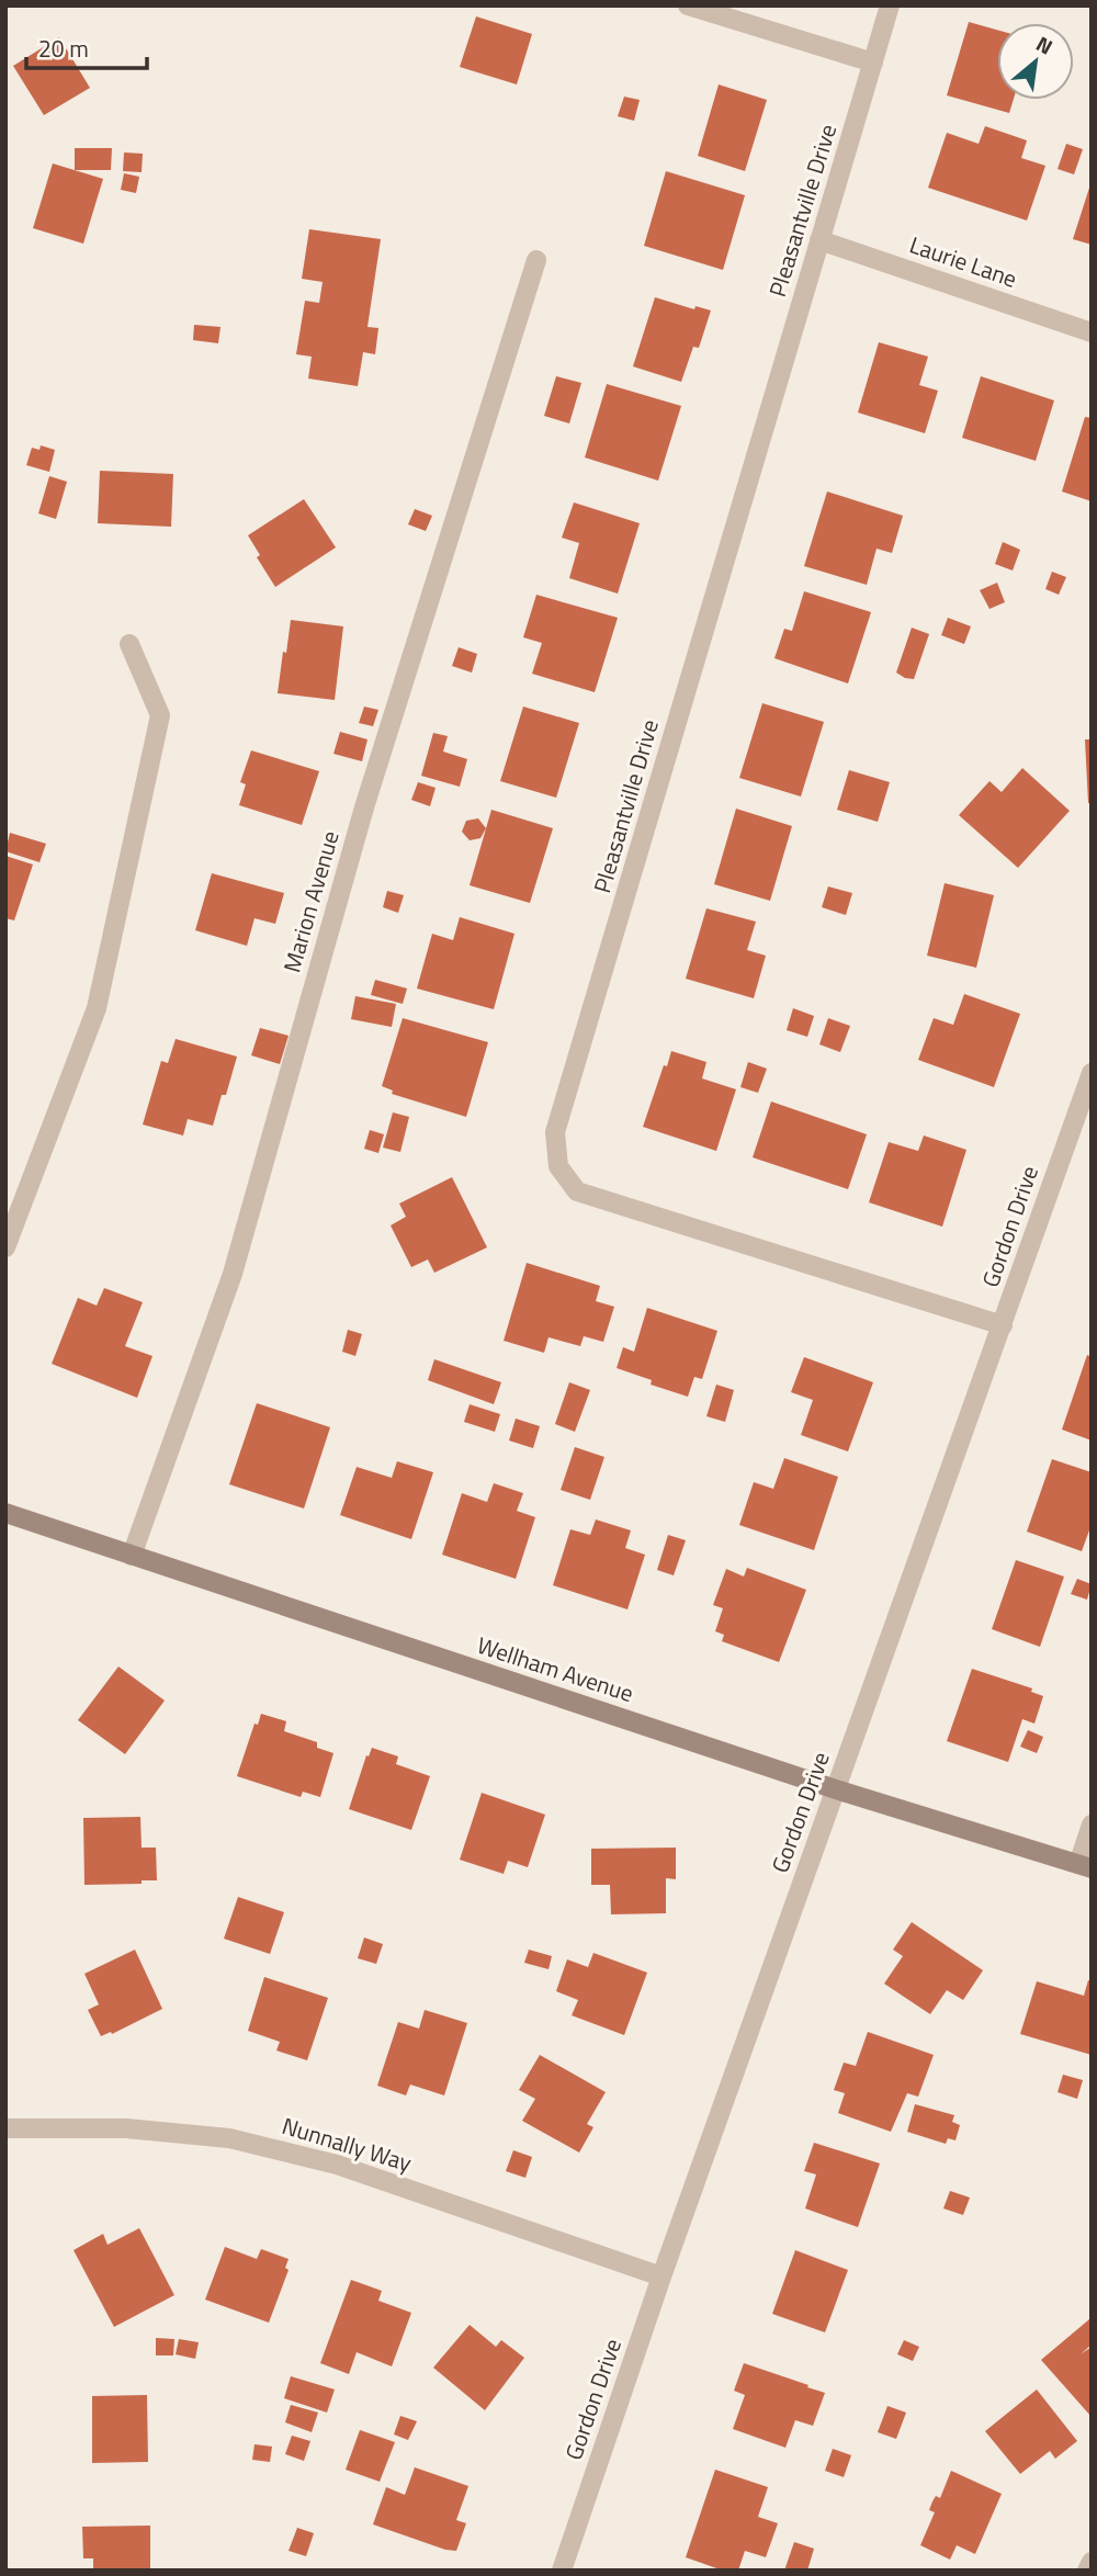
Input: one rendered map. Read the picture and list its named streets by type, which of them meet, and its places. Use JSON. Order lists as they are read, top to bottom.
{
  "streets": {
    "street": [
      "Pleasantville Drive",
      "Laurie Lane",
      "Marion Avenue",
      "Gordon Drive",
      "Wellham Avenue",
      "Nunnally Way"
    ]
  },
  "crossings": [
    ["Pleasantville Drive", "Laurie Lane"],
    ["Pleasantville Drive", "Gordon Drive"],
    ["Marion Avenue", "Wellham Avenue"],
    ["Gordon Drive", "Wellham Avenue"],
    ["Gordon Drive", "Nunnally Way"]
  ],
  "scale_bar": "20 m",
  "north": "top right"
}
